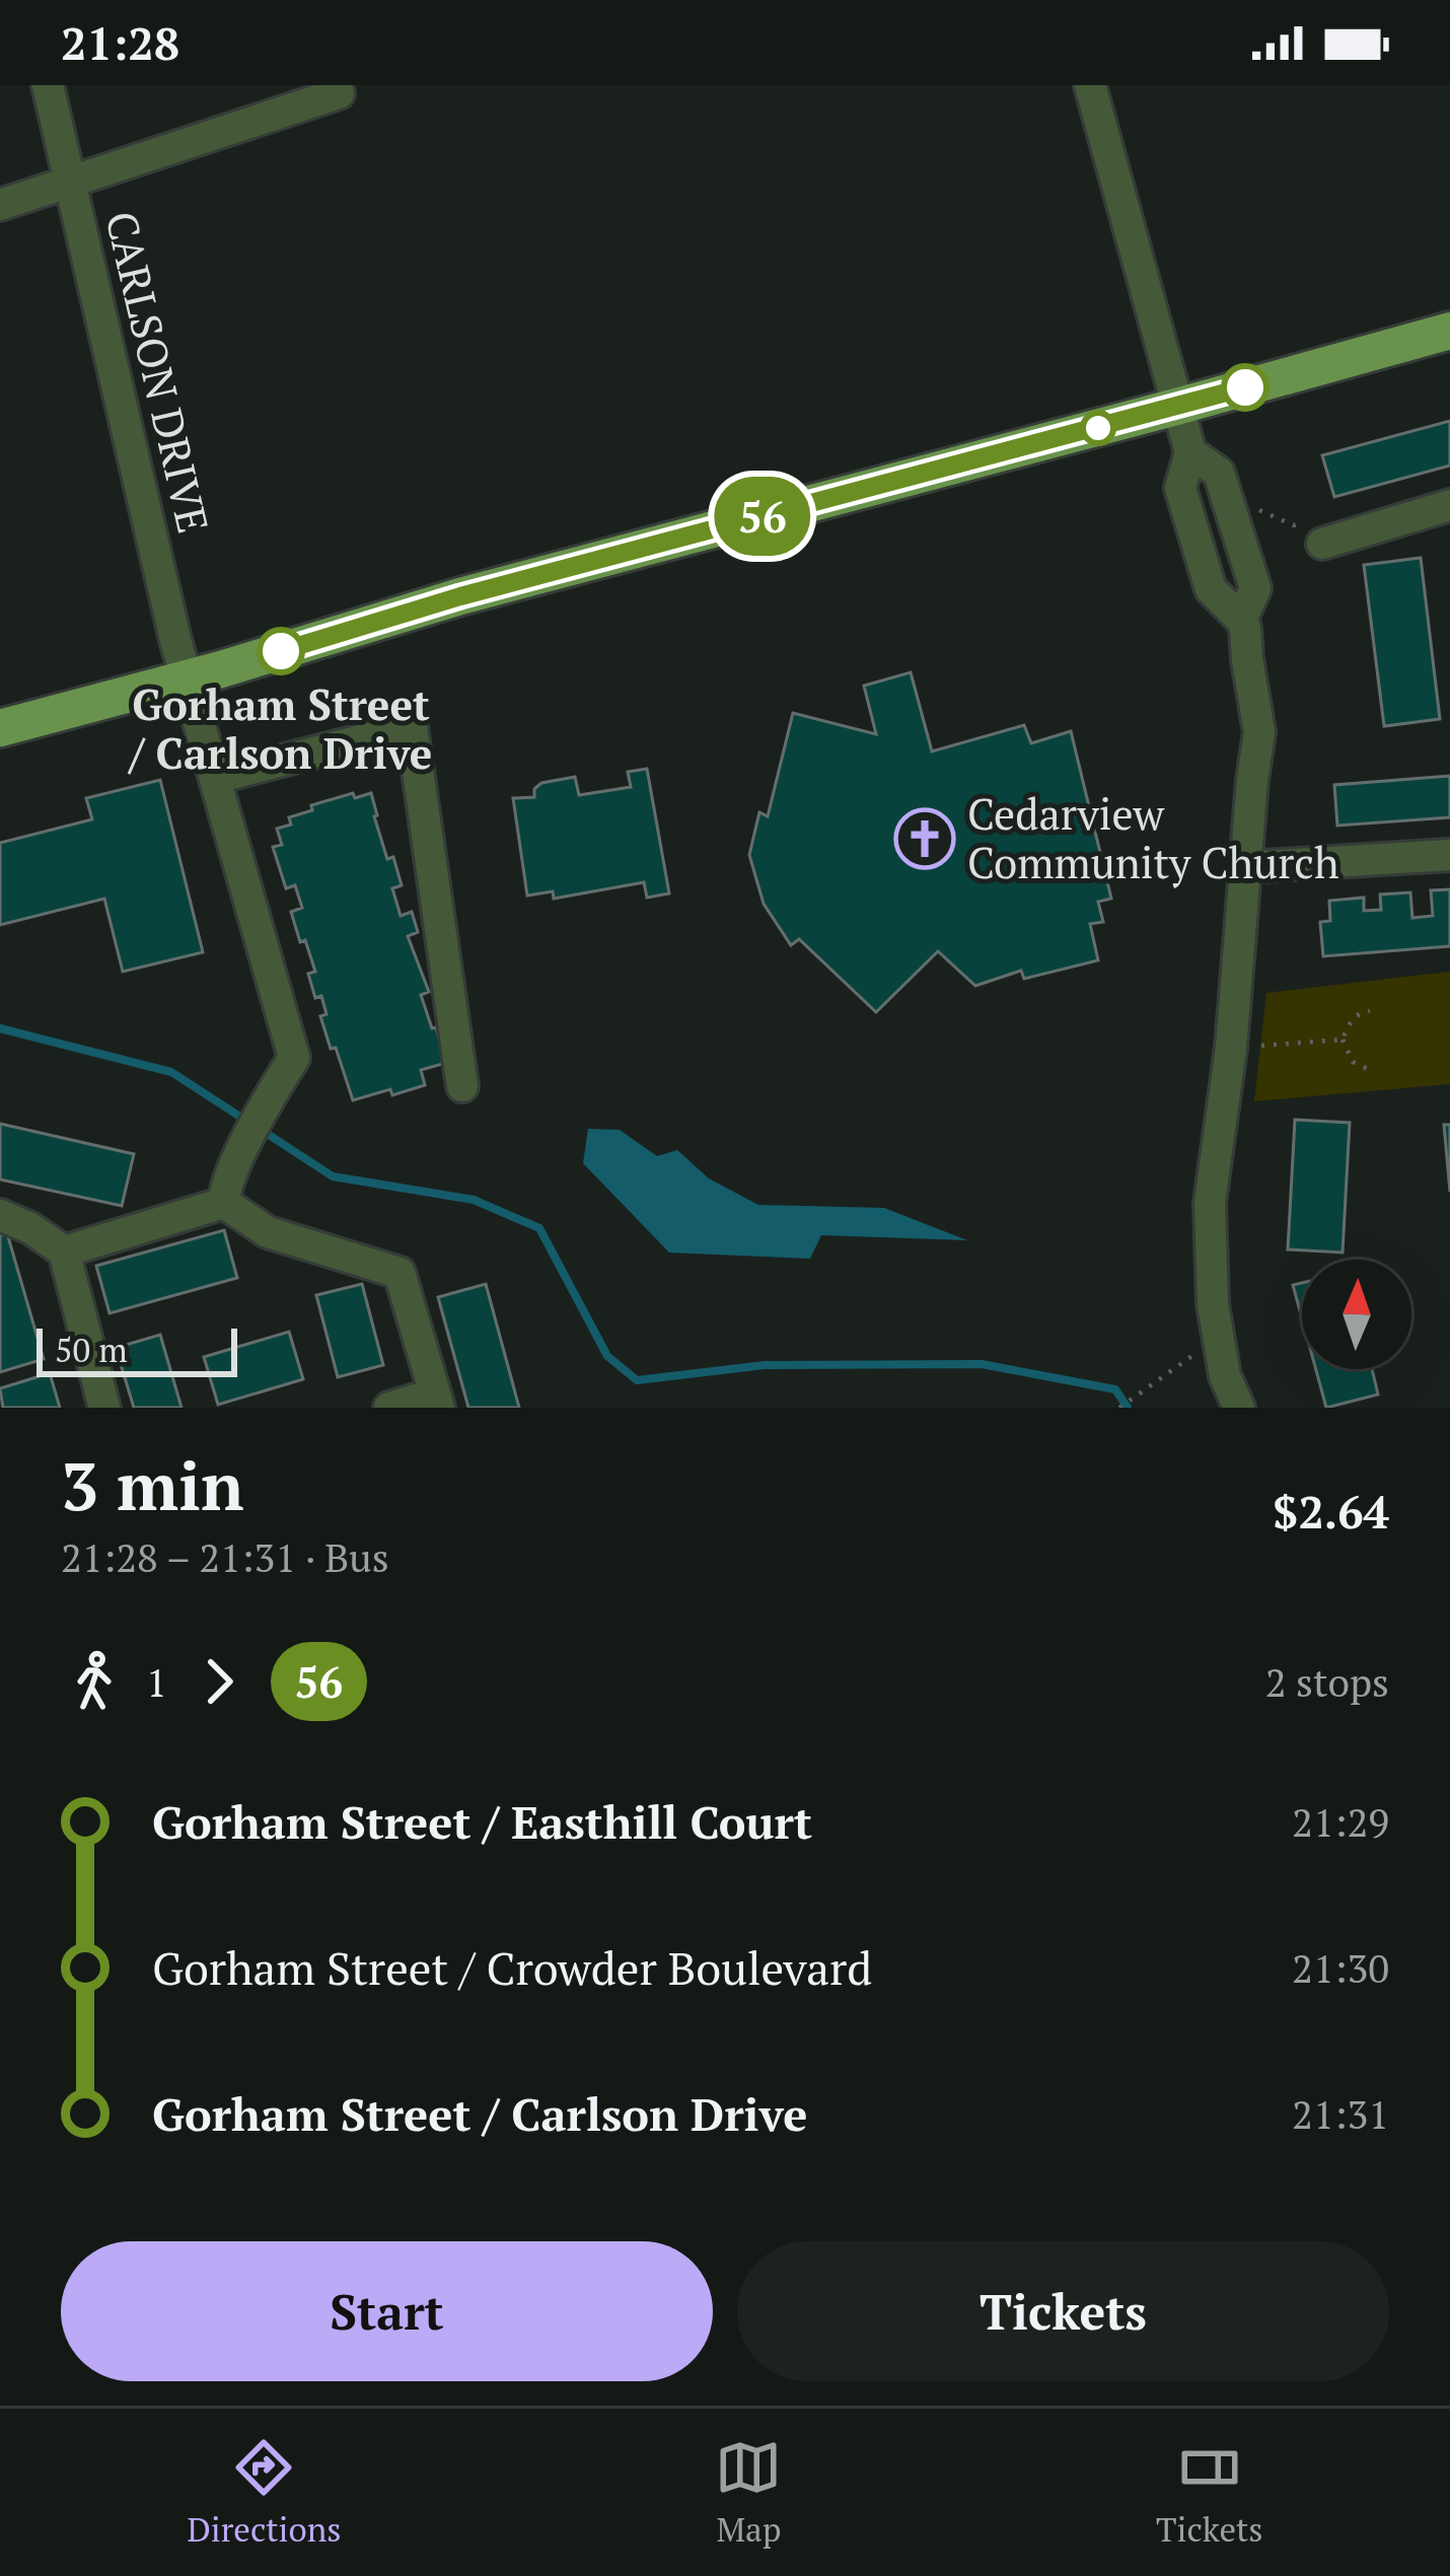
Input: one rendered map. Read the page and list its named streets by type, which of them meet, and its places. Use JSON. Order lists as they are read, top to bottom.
{
  "streets": {
    "street": ["CARLSON DRIVE"]
  },
  "places": {
    "other": ["Gorham Street / Carlson Drive"],
    "church": ["Cedarview Community Church"]
  },
  "lines": ["bus line 56"],
  "scale_bar": "50 m",
  "north": "top",
  "page": {
    "status": "21:28",
    "on_map": "56",
    "scale": "50 m",
    "heading": ["3 min", "21:28 – 21:31 · Bus", "$2.64"],
    "legs": ["1", "56", "2 stops"],
    "list": [
      {
        "name": "Gorham Street / Easthill Court",
        "value": "21:29"
      },
      {
        "name": "Gorham Street / Crowder Boulevard",
        "value": "21:30"
      },
      {
        "name": "Gorham Street / Carlson Drive",
        "value": "21:31"
      }
    ],
    "buttons": ["Start", "Tickets"],
    "tabs": ["Directions", "Map", "Tickets"]
  }
}
